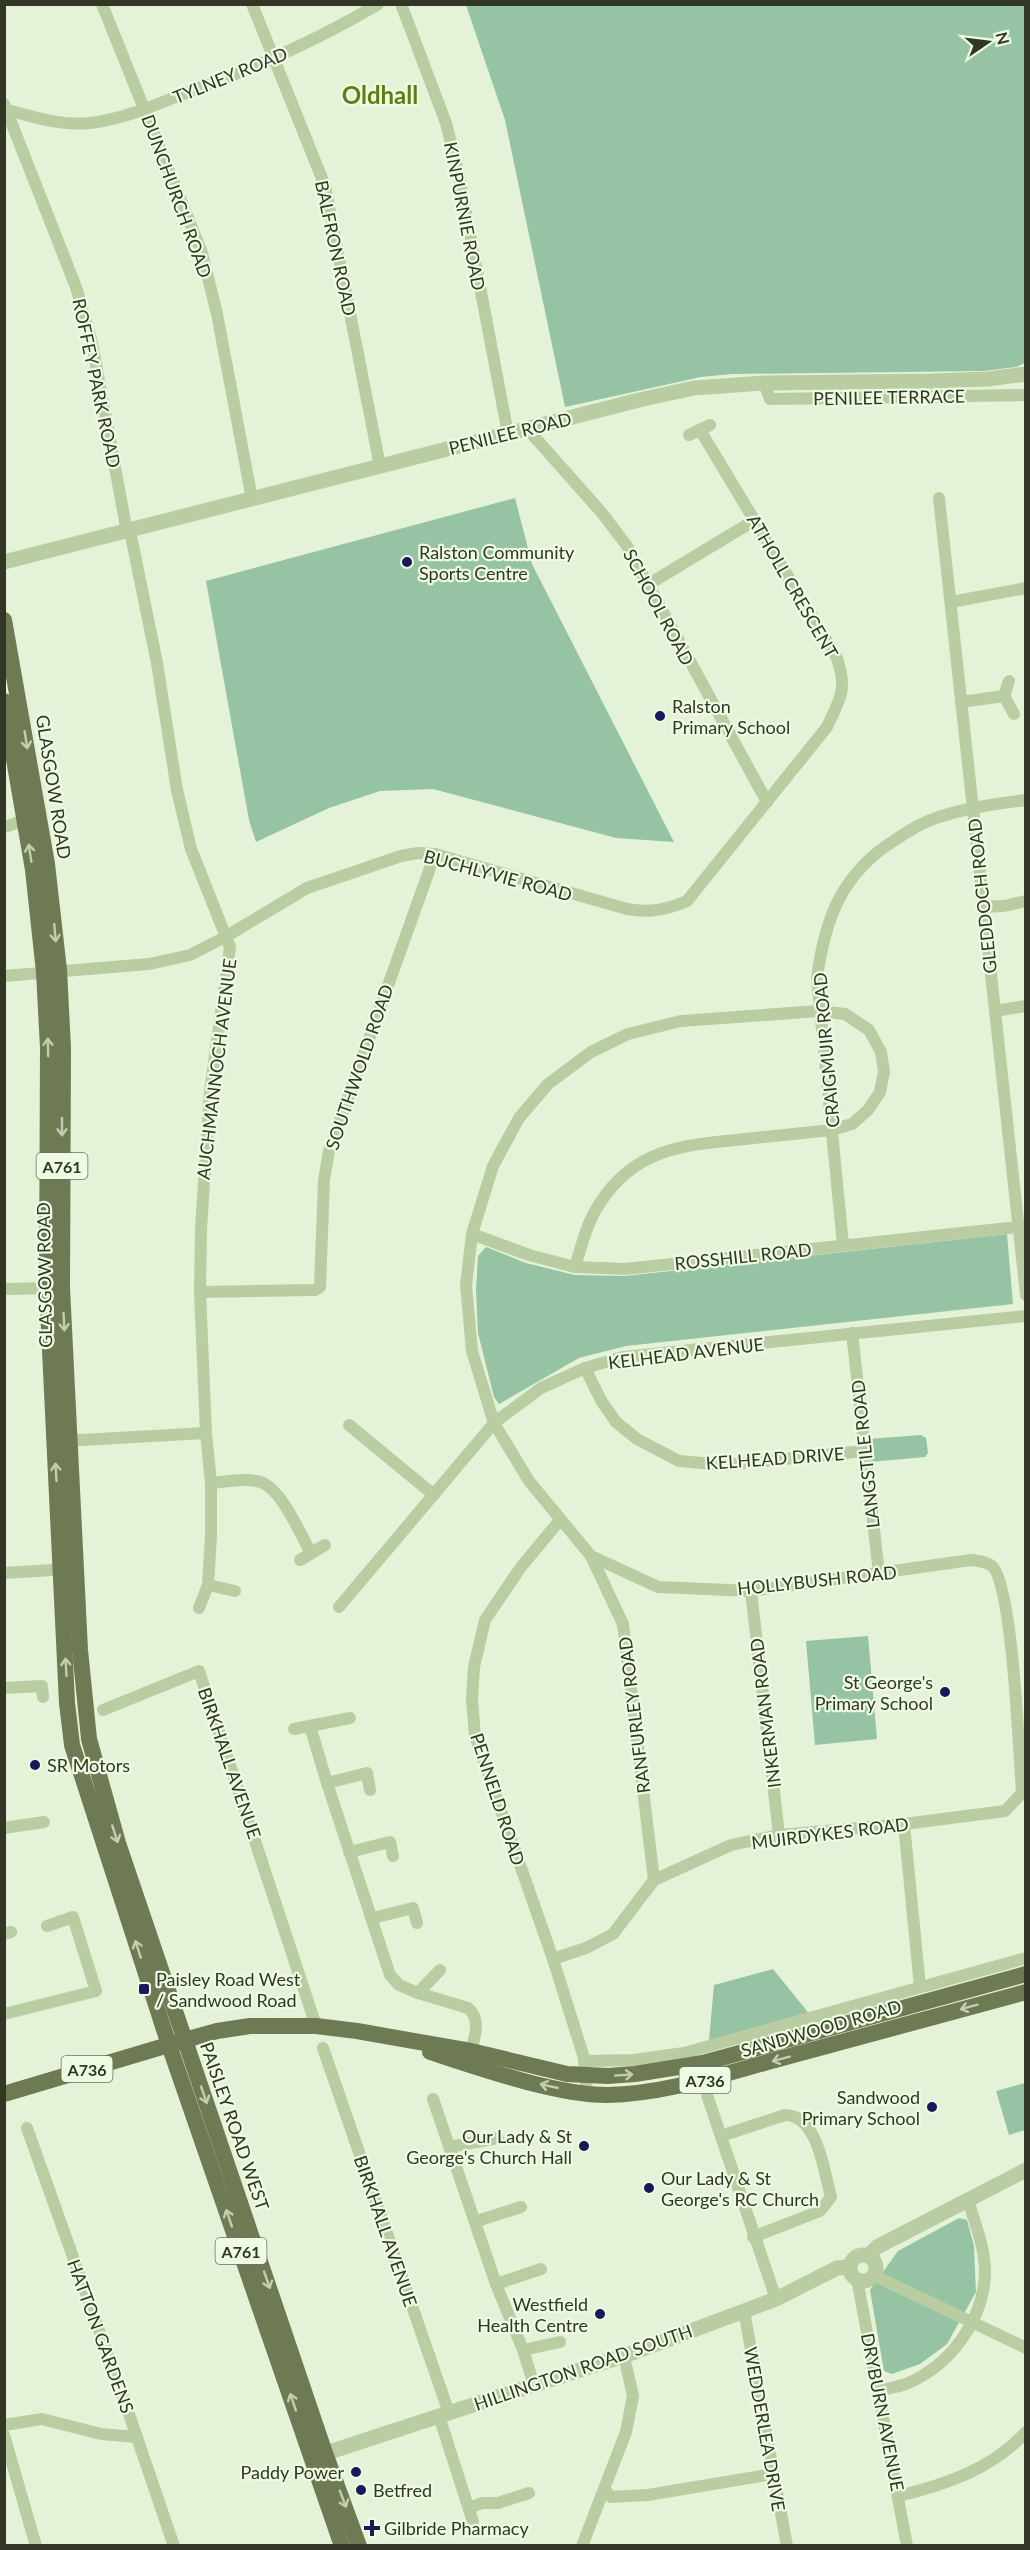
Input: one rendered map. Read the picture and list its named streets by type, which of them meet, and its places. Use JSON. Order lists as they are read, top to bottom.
{
  "streets": {
    "main road": [
      "GLASGOW ROAD",
      "A761",
      "SANDWOOD ROAD",
      "A736",
      "PAISLEY ROAD WEST"
    ],
    "street": [
      "TYLNEY ROAD",
      "DUNCHURCH ROAD",
      "KINPURNIE ROAD",
      "BALFRON ROAD",
      "ROFFEY PARK ROAD",
      "PENILEE TERRACE",
      "PENILEE ROAD",
      "ATHOLL CRESCENT",
      "SCHOOL ROAD",
      "BUCHLYVIE ROAD",
      "GLEDDOCH ROAD",
      "CRAIGMUIR ROAD",
      "SOUTHWOLD ROAD",
      "AUCHMANNOCH AVENUE",
      "ROSSHILL ROAD",
      "KELHEAD AVENUE",
      "LANGSTILE ROAD",
      "KELHEAD DRIVE",
      "HOLLYBUSH ROAD",
      "INKERMAN ROAD",
      "RANFURLEY ROAD",
      "BIRKHALL AVENUE",
      "PENNELD ROAD",
      "MUIRDYKES ROAD",
      "HATTON GARDENS",
      "HILLINGTON ROAD SOUTH",
      "DRYBURN AVENUE",
      "WEDDERLEA DRIVE"
    ]
  },
  "crossings": [
    ["TYLNEY ROAD", "DUNCHURCH ROAD"],
    ["TYLNEY ROAD", "BALFRON ROAD"],
    ["TYLNEY ROAD", "ROFFEY PARK ROAD"],
    ["DUNCHURCH ROAD", "PENILEE ROAD"],
    ["KINPURNIE ROAD", "PENILEE ROAD"],
    ["BALFRON ROAD", "PENILEE ROAD"],
    ["ROFFEY PARK ROAD", "PENILEE ROAD"],
    ["ROFFEY PARK ROAD", "AUCHMANNOCH AVENUE"],
    ["PENILEE TERRACE", "PENILEE ROAD"],
    ["PENILEE ROAD", "SCHOOL ROAD"],
    ["PENILEE ROAD", "AUCHMANNOCH AVENUE"],
    ["ATHOLL CRESCENT", "SCHOOL ROAD"],
    ["ATHOLL CRESCENT", "BUCHLYVIE ROAD"],
    ["SCHOOL ROAD", "BUCHLYVIE ROAD"],
    ["GLASGOW ROAD", "BUCHLYVIE ROAD"],
    ["GLASGOW ROAD", "PAISLEY ROAD WEST"],
    ["BUCHLYVIE ROAD", "SOUTHWOLD ROAD"],
    ["BUCHLYVIE ROAD", "AUCHMANNOCH AVENUE"],
    ["GLEDDOCH ROAD", "CRAIGMUIR ROAD"],
    ["GLEDDOCH ROAD", "ROSSHILL ROAD"],
    ["CRAIGMUIR ROAD", "ROSSHILL ROAD"],
    ["CRAIGMUIR ROAD", "HOLLYBUSH ROAD"],
    ["SOUTHWOLD ROAD", "AUCHMANNOCH AVENUE"],
    ["ROSSHILL ROAD", "HOLLYBUSH ROAD"],
    ["KELHEAD AVENUE", "LANGSTILE ROAD"],
    ["KELHEAD AVENUE", "KELHEAD DRIVE"],
    ["KELHEAD AVENUE", "HOLLYBUSH ROAD"],
    ["LANGSTILE ROAD", "KELHEAD DRIVE"],
    ["LANGSTILE ROAD", "HOLLYBUSH ROAD"],
    ["HOLLYBUSH ROAD", "INKERMAN ROAD"],
    ["HOLLYBUSH ROAD", "RANFURLEY ROAD"],
    ["HOLLYBUSH ROAD", "PENNELD ROAD"],
    ["HOLLYBUSH ROAD", "MUIRDYKES ROAD"],
    ["INKERMAN ROAD", "MUIRDYKES ROAD"],
    ["RANFURLEY ROAD", "MUIRDYKES ROAD"],
    ["BIRKHALL AVENUE", "SANDWOOD ROAD"],
    ["BIRKHALL AVENUE", "HILLINGTON ROAD SOUTH"],
    ["PENNELD ROAD", "MUIRDYKES ROAD"],
    ["PENNELD ROAD", "SANDWOOD ROAD"],
    ["SANDWOOD ROAD", "A736"],
    ["SANDWOOD ROAD", "PAISLEY ROAD WEST"],
    ["A736", "PAISLEY ROAD WEST"],
    ["PAISLEY ROAD WEST", "HILLINGTON ROAD SOUTH"],
    ["HILLINGTON ROAD SOUTH", "DRYBURN AVENUE"],
    ["HILLINGTON ROAD SOUTH", "WEDDERLEA DRIVE"]
  ],
  "districts": ["Oldhall"],
  "places": {
    "other": [
      "Ralston Community Sports Centre",
      "Ralston Primary School",
      "St George's Primary School",
      "SR Motors",
      "Sandwood Primary School",
      "Our Lady & St George's Church Hall",
      "Our Lady & St George's RC Church",
      "Westfield Health Centre",
      "Paddy Power",
      "Betfred"
    ],
    "transit": ["Paisley Road West / Sandwood Road"],
    "health": ["Gilbride Pharmacy"]
  },
  "north": "right"
}
